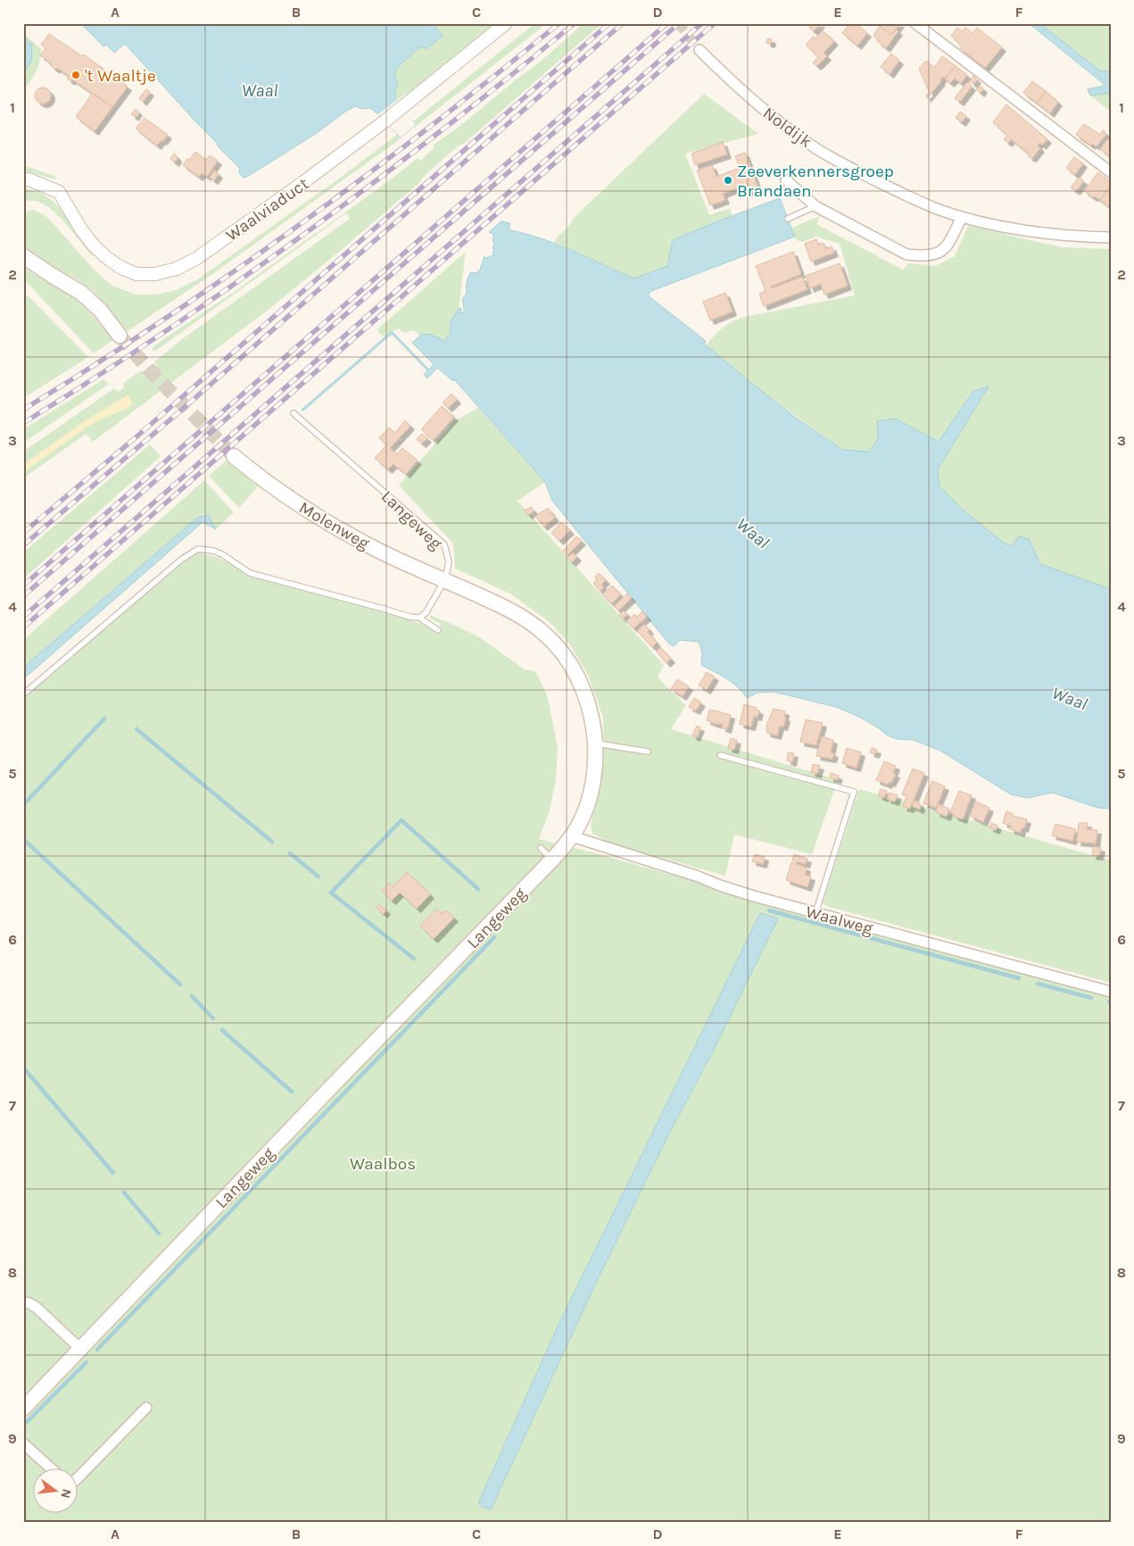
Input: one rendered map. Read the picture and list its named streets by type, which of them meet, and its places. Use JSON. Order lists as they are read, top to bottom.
{
  "streets": {
    "main road": ["Langeweg", "Molenweg"],
    "street": ["Noldijk", "Waalviaduct", "Waalweg"]
  },
  "crossings": [
    ["Langeweg", "Molenweg"],
    ["Langeweg", "Waalweg"]
  ],
  "water": ["Waal"],
  "parks": ["Waalbos"],
  "places": ["'t Waaltje", "Zeeverkennersgroep Brandaen"],
  "north": "right",
  "grid": {
    "columns": [
      "A",
      "B",
      "C",
      "D",
      "E",
      "F"
    ],
    "rows": [
      "1",
      "2",
      "3",
      "4",
      "5",
      "6",
      "7",
      "8",
      "9"
    ]
  }
}
